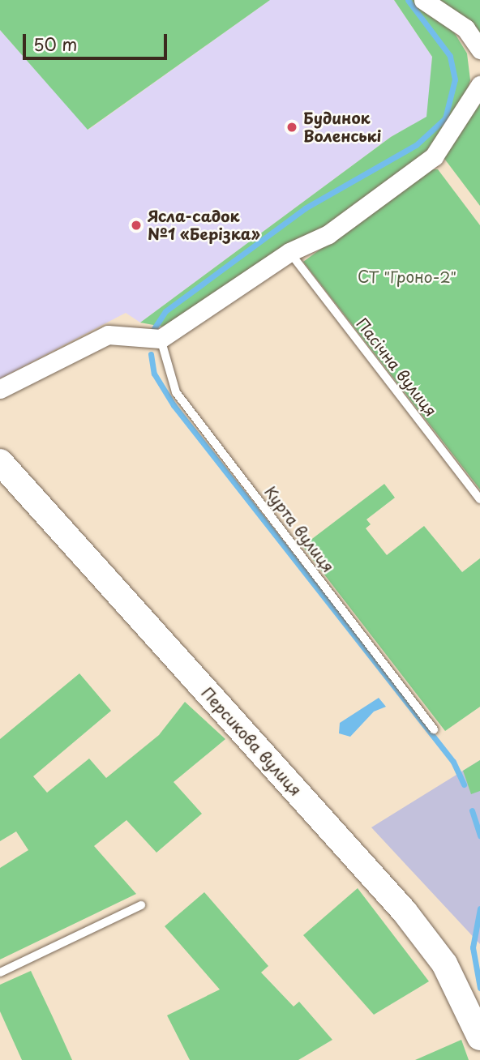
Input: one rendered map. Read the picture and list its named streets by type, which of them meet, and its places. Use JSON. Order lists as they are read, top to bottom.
{
  "streets": {
    "main road": ["Персикова вулиця"],
    "lane": ["Пасічна вулиця", "Курта вулиця"]
  },
  "parks": ["СТ \"Гроно-2\""],
  "places": ["Будинок Воленські", "Ясла-садок №1 «Берізка»"],
  "scale_bar": "50 m"
}
